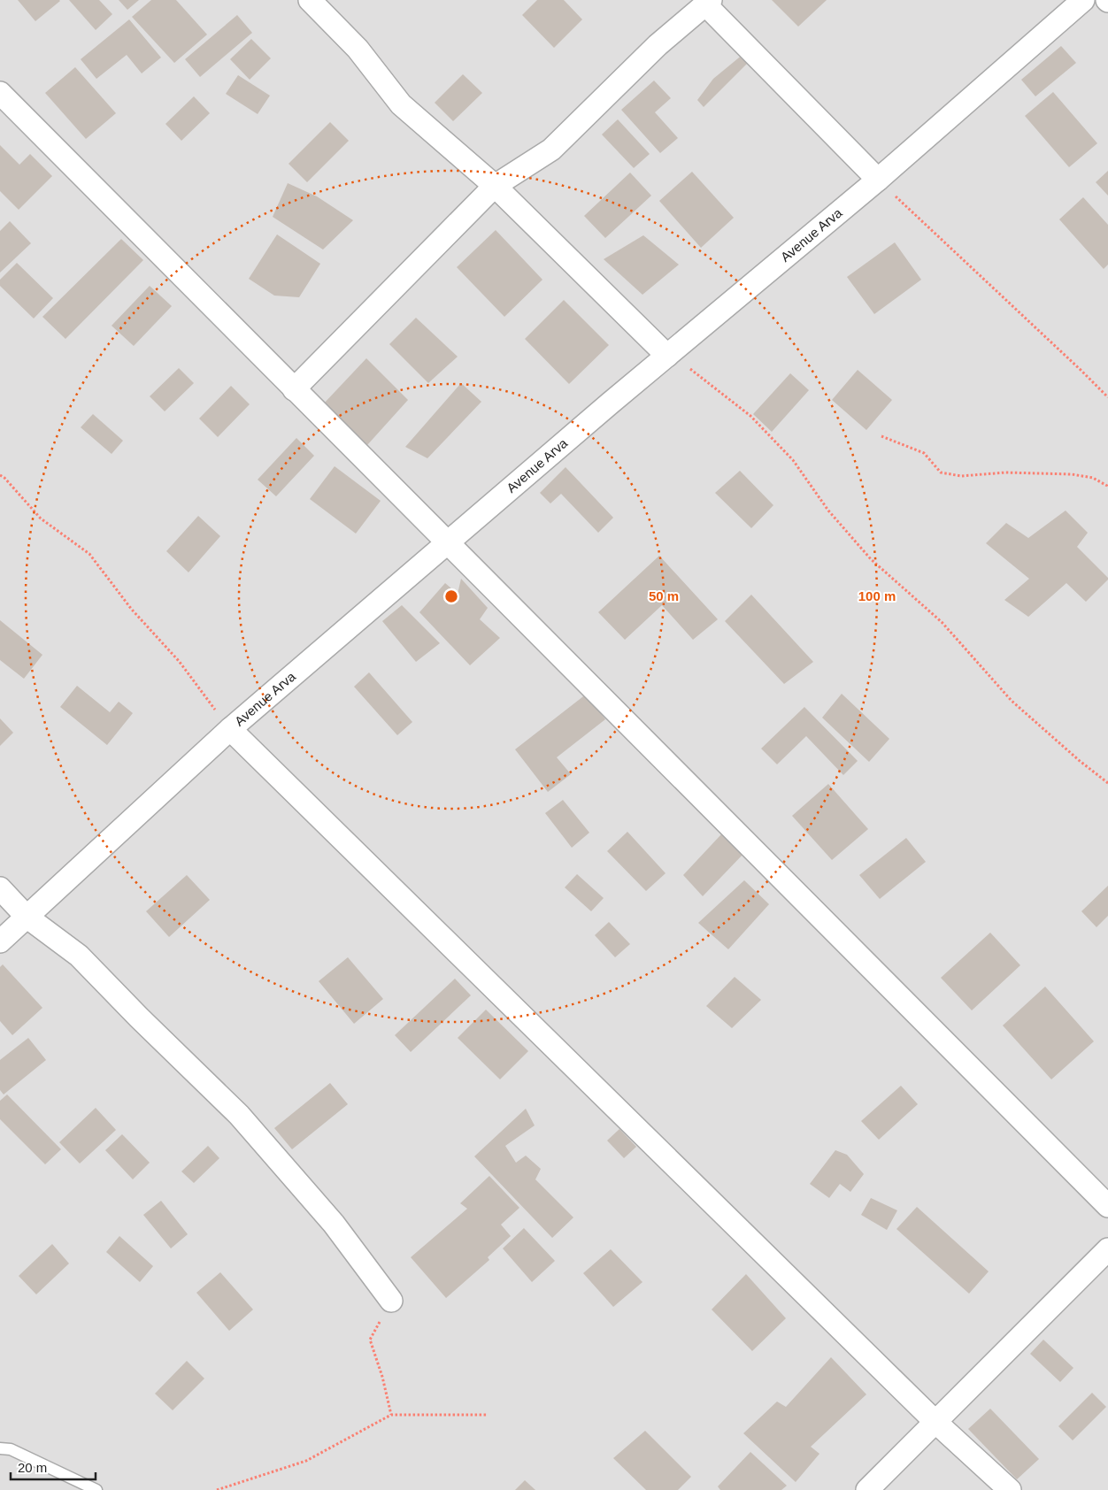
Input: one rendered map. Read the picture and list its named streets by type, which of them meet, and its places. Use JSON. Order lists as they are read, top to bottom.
{
  "streets": {
    "street": ["Avenue Arva"]
  },
  "scale_bar": "20 m",
  "rings": ["50 m", "100 m"]
}
